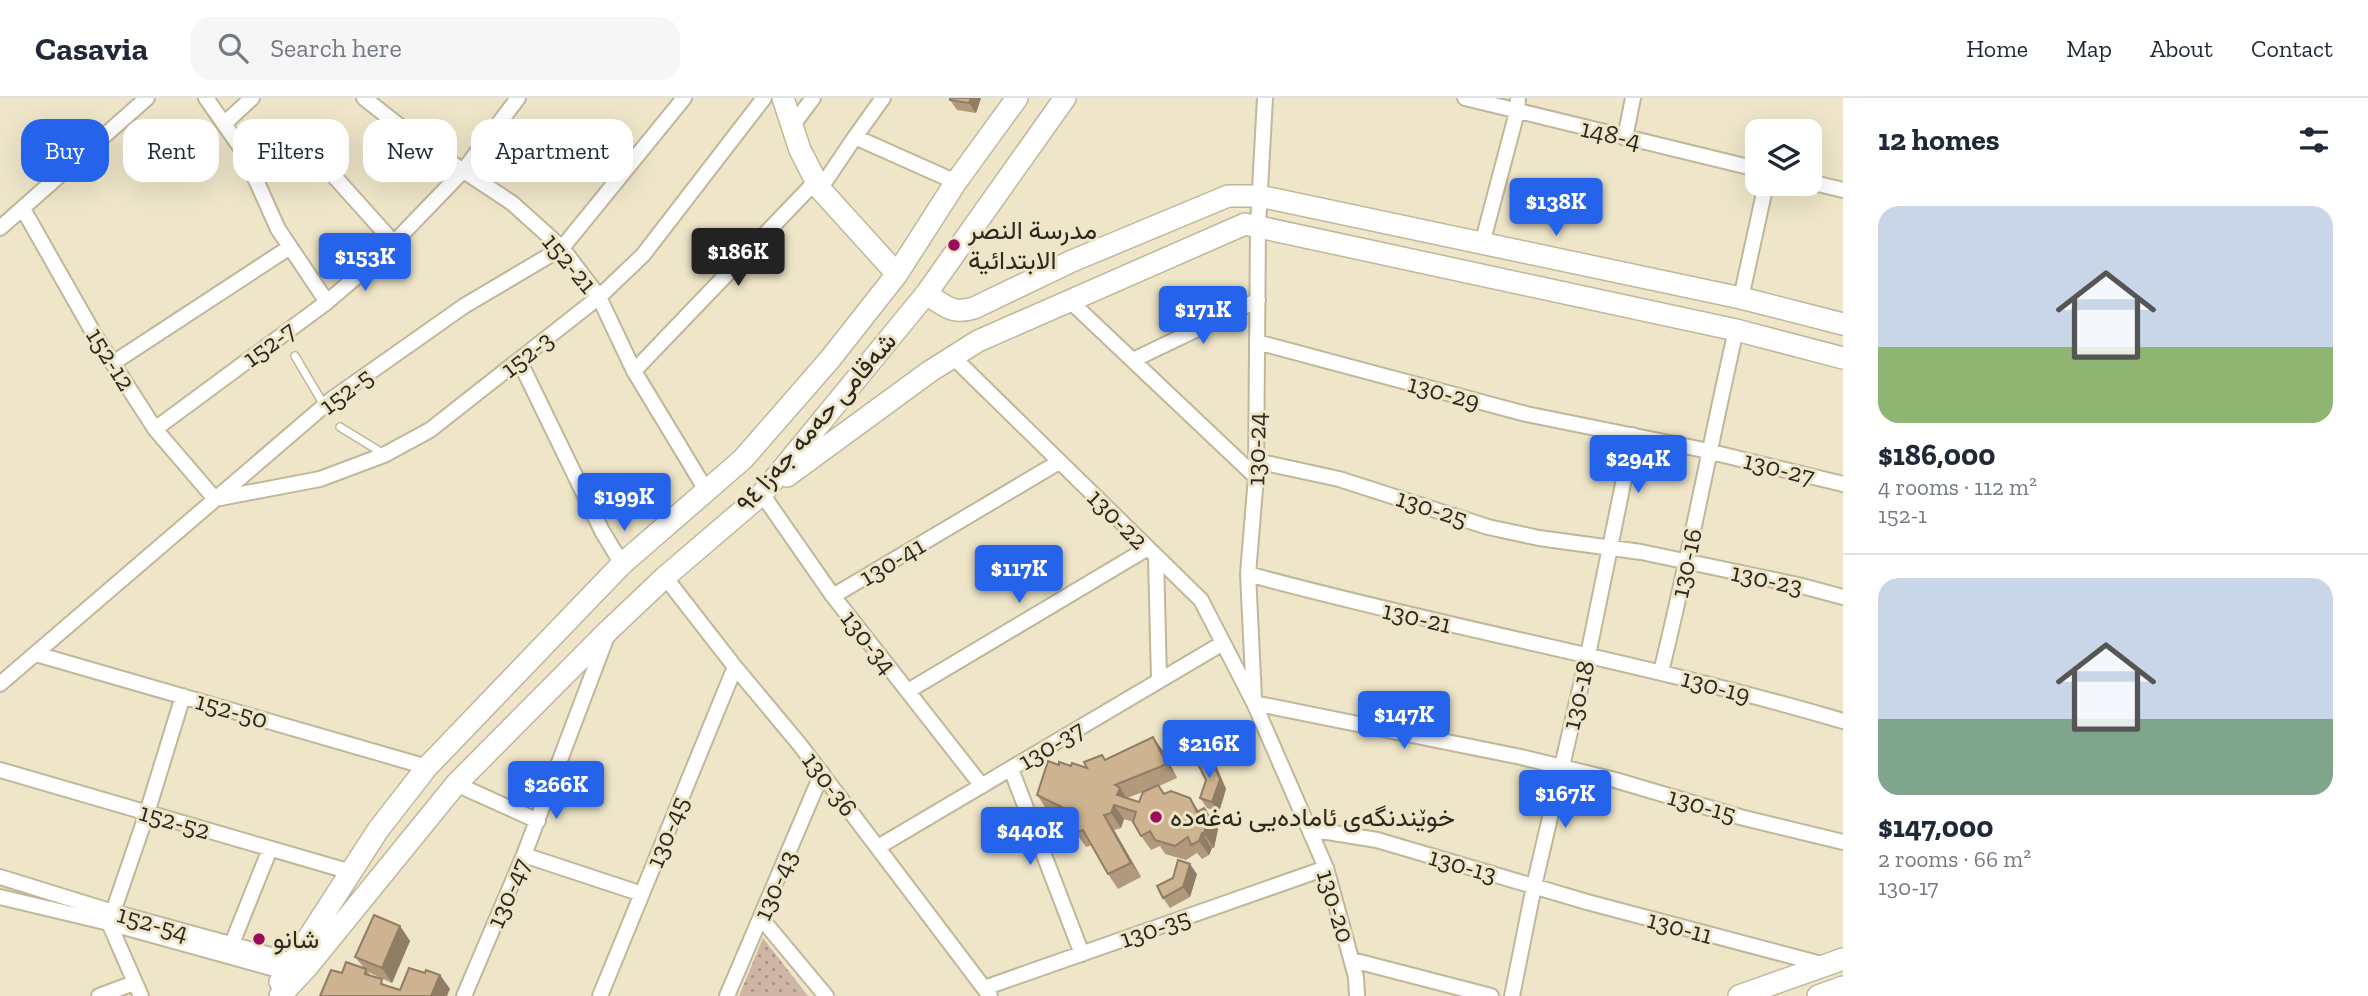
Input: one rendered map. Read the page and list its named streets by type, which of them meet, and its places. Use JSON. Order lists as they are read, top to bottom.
{
  "streets": {
    "main road": ["شەقامی حەمە جەزا ٩٤"],
    "street": [
      "148-4",
      "152-21",
      "152-7",
      "152-3",
      "152-12",
      "152-5",
      "130-29",
      "130-24",
      "130-27",
      "130-25",
      "130-22",
      "130-41",
      "130-16",
      "130-23",
      "130-21",
      "130-34",
      "130-19",
      "130-18",
      "152-50",
      "130-37",
      "130-36",
      "130-15",
      "152-52",
      "130-45",
      "130-13",
      "130-43",
      "130-47",
      "130-20",
      "152-54",
      "130-11",
      "130-35"
    ]
  },
  "crossings": [
    ["152-21", "152-7"],
    ["152-21", "152-3"],
    ["152-21", "152-5"],
    ["152-21", "شەقامی حەمە جەزا ٩٤"],
    ["152-7", "152-12"],
    ["152-3", "152-12"],
    ["152-3", "152-5"],
    ["152-12", "152-5"],
    ["152-5", "152-50"],
    ["130-29", "130-24"],
    ["130-29", "130-27"],
    ["130-29", "130-18"],
    ["شەقامی حەمە جەزا ٩٤", "130-34"],
    ["شەقامی حەمە جەزا ٩٤", "152-50"],
    ["شەقامی حەمە جەزا ٩٤", "130-36"],
    ["شەقامی حەمە جەزا ٩٤", "152-52"],
    ["شەقامی حەمە جەزا ٩٤", "130-47"],
    ["شەقامی حەمە جەزا ٩٤", "152-54"],
    ["130-24", "130-25"],
    ["130-24", "130-22"],
    ["130-24", "130-21"],
    ["130-24", "130-15"],
    ["130-24", "130-20"],
    ["130-27", "130-16"],
    ["130-27", "130-18"],
    ["130-25", "130-23"],
    ["130-25", "130-18"],
    ["130-22", "130-41"],
    ["130-22", "130-37"],
    ["130-22", "130-15"],
    ["130-22", "130-20"],
    ["130-41", "130-34"],
    ["130-16", "130-23"],
    ["130-16", "130-19"],
    ["130-23", "130-18"],
    ["130-21", "130-19"],
    ["130-21", "130-18"],
    ["130-34", "130-37"],
    ["130-19", "130-18"],
    ["130-18", "130-15"],
    ["130-18", "130-13"],
    ["130-18", "130-11"],
    ["130-37", "130-36"],
    ["130-36", "130-45"],
    ["130-36", "130-43"],
    ["130-36", "130-35"],
    ["130-15", "130-20"],
    ["130-13", "130-20"],
    ["130-13", "130-11"],
    ["130-20", "130-35"]
  ],
  "places": ["مدرسة النصر الابتدائية", "خوێندنگەی ئامادەیی نەغەدە", "شانو"],
  "page": {
    "header": "Casavia",
    "search": "Search here",
    "nav": [
      "Home",
      "Map",
      "About",
      "Contact"
    ],
    "heading": "12 homes",
    "chip": [
      "Buy",
      "Rent",
      "Filters",
      "New",
      "Apartment"
    ],
    "price": [
      "$138K",
      "$186K",
      "$153K",
      "$171K",
      "$294K",
      "$199K",
      "$117K",
      "$147K",
      "$216K",
      "$266K",
      "$167K",
      "$440K"
    ],
    "list": [
      {
        "name": "$186,000",
        "note": "4 rooms · 112 m² · 152-1"
      },
      {
        "name": "$147,000",
        "note": "2 rooms · 66 m² · 130-17"
      }
    ]
  }
}
